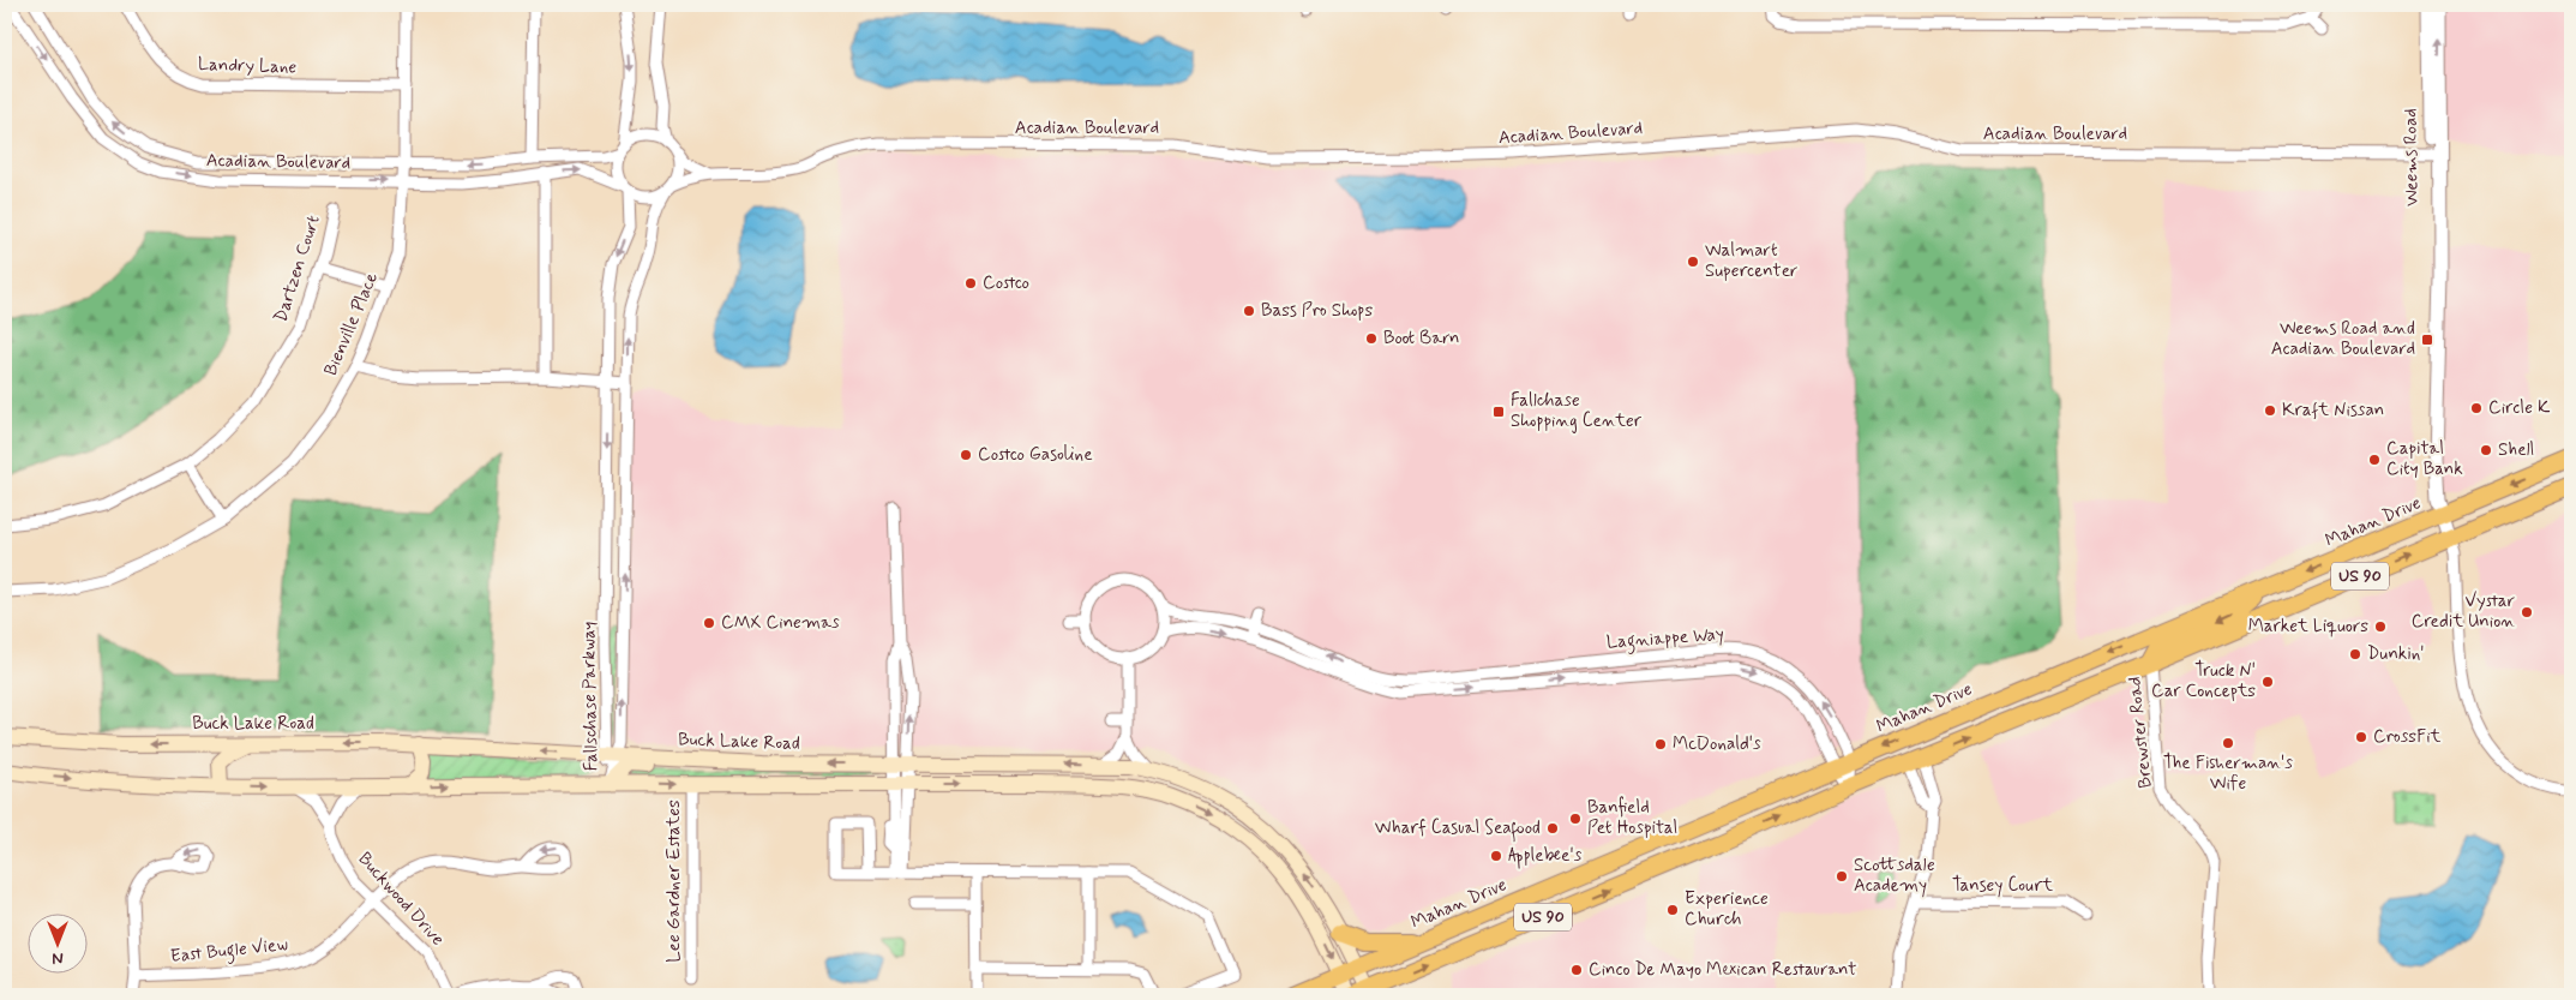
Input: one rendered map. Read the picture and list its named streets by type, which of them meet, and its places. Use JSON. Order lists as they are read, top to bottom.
{
  "streets": {
    "main road": ["Mahan Drive", "US 90", "Buck Lake Road"],
    "street": [
      "Landry Lane",
      "Acadian Boulevard",
      "Weems Road",
      "Dartzen Court",
      "Bienville Place",
      "Lagniappe Way",
      "Fallschase Parkway",
      "Brewster Road",
      "Lee Gardner Estates",
      "Tansey Court",
      "Buckwood Drive",
      "East Bugle View"
    ]
  },
  "crossings": [
    ["Landry Lane", "Bienville Place"],
    ["Acadian Boulevard", "Weems Road"],
    ["Acadian Boulevard", "Bienville Place"],
    ["Acadian Boulevard", "Fallschase Parkway"],
    ["Weems Road", "Mahan Drive"],
    ["Weems Road", "US 90"],
    ["Mahan Drive", "Lagniappe Way"],
    ["Mahan Drive", "Buck Lake Road"],
    ["US 90", "Lagniappe Way"],
    ["US 90", "Buck Lake Road"],
    ["US 90", "Brewster Road"],
    ["Fallschase Parkway", "Buck Lake Road"],
    ["Buckwood Drive", "East Bugle View"]
  ],
  "places": {
    "other": [
      "Walmart Supercenter",
      "Costco",
      "Bass Pro Shops",
      "Boot Barn",
      "Circle K",
      "Kraft Nissan",
      "Shell",
      "Costco Gasoline",
      "Capital City Bank",
      "Vystar Credit Union",
      "CMX Cinemas",
      "Market Liquors",
      "Dunkin'",
      "Truck N' Car Concepts",
      "CrossFit",
      "The Fisherman's Wife",
      "McDonald's",
      "Banfield Pet Hospital",
      "Wharf Casual Seafood",
      "Applebee's",
      "Scottsdale Academy",
      "Experience Church",
      "Cinco De Mayo Mexican Restaurant"
    ],
    "transit": ["Weems Road and Acadian Boulevard", "Fallchase Shopping Center"]
  },
  "north": "bottom"
}
